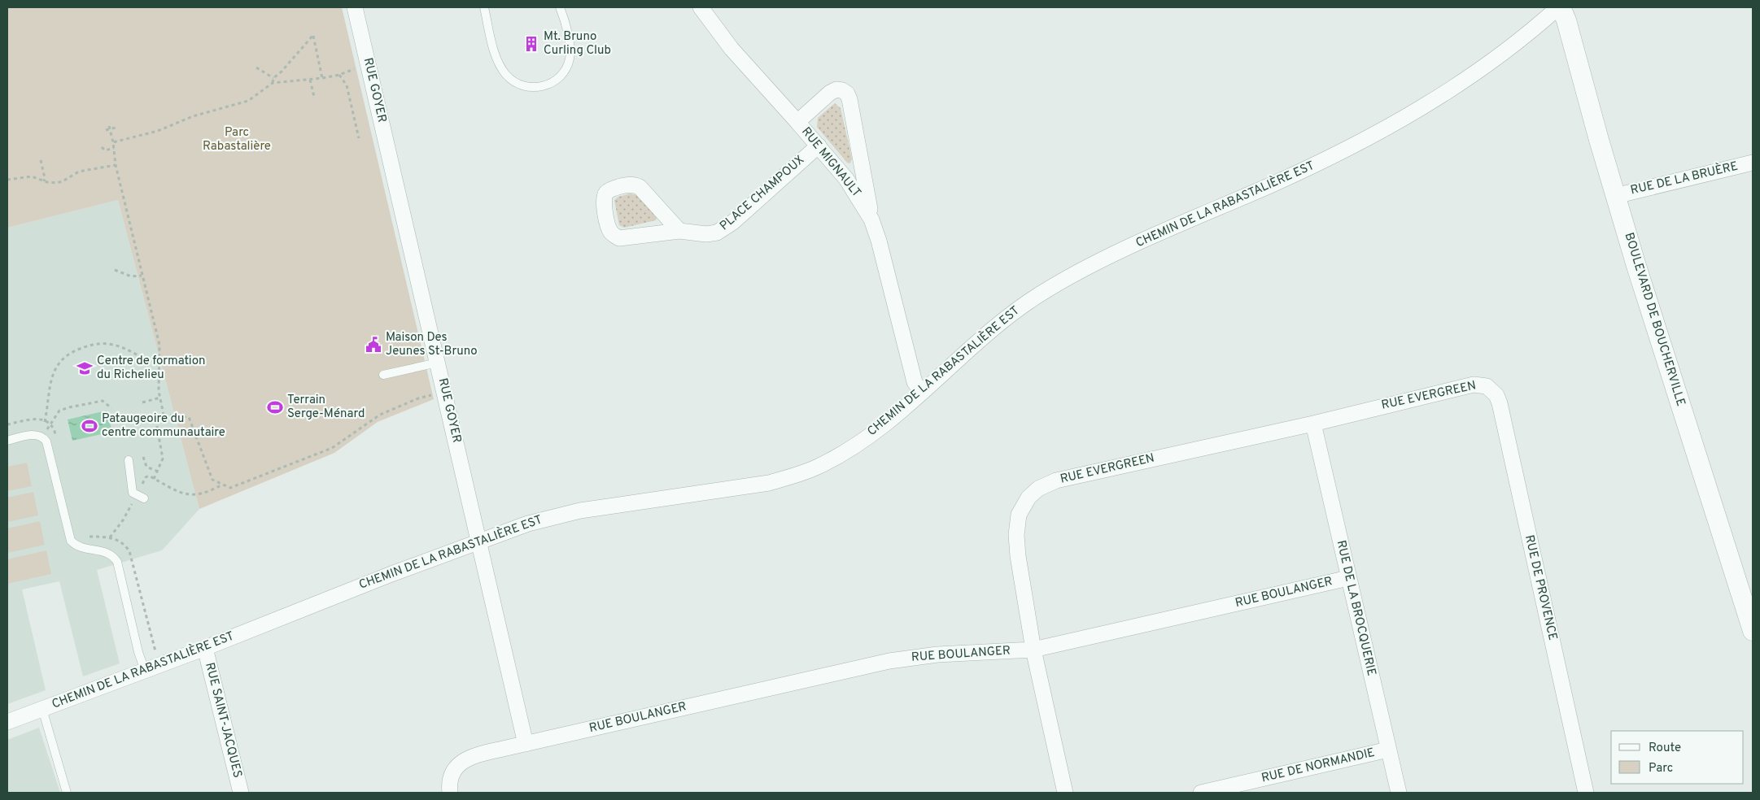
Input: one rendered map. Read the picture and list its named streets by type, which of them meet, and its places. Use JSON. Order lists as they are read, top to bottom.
{
  "streets": {
    "street": [
      "RUE GOYER",
      "RUE MIGNAULT",
      "RUE DE LA BRUÈRE",
      "PLACE CHAMPOUX",
      "CHEMIN DE LA RABASTALIÈRE EST",
      "BOULEVARD DE BOUCHERVILLE",
      "RUE EVERGREEN",
      "RUE DE PROVENCE",
      "RUE BOULANGER",
      "RUE DE LA BROCQUERIE",
      "RUE SAINT-JACQUES",
      "RUE DE NORMANDIE"
    ]
  },
  "crossings": [
    ["RUE GOYER", "CHEMIN DE LA RABASTALIÈRE EST"],
    ["RUE GOYER", "RUE BOULANGER"],
    ["RUE MIGNAULT", "PLACE CHAMPOUX"],
    ["RUE MIGNAULT", "CHEMIN DE LA RABASTALIÈRE EST"],
    ["RUE DE LA BRUÈRE", "BOULEVARD DE BOUCHERVILLE"],
    ["CHEMIN DE LA RABASTALIÈRE EST", "BOULEVARD DE BOUCHERVILLE"],
    ["CHEMIN DE LA RABASTALIÈRE EST", "RUE SAINT-JACQUES"],
    ["RUE EVERGREEN", "RUE DE PROVENCE"],
    ["RUE EVERGREEN", "RUE BOULANGER"],
    ["RUE EVERGREEN", "RUE DE LA BROCQUERIE"],
    ["RUE BOULANGER", "RUE DE LA BROCQUERIE"],
    ["RUE DE LA BROCQUERIE", "RUE DE NORMANDIE"]
  ],
  "parks": ["Parc Rabastalière"],
  "places": {
    "building": ["Mt. Bruno Curling Club"],
    "public building": ["Maison Des Jeunes St-Bruno"],
    "school or university": ["Centre de formation du Richelieu"],
    "sports": ["Terrain Serge-Ménard", "Pataugeoire du centre communautaire"]
  },
  "legend": ["Route", "Parc"]
}
